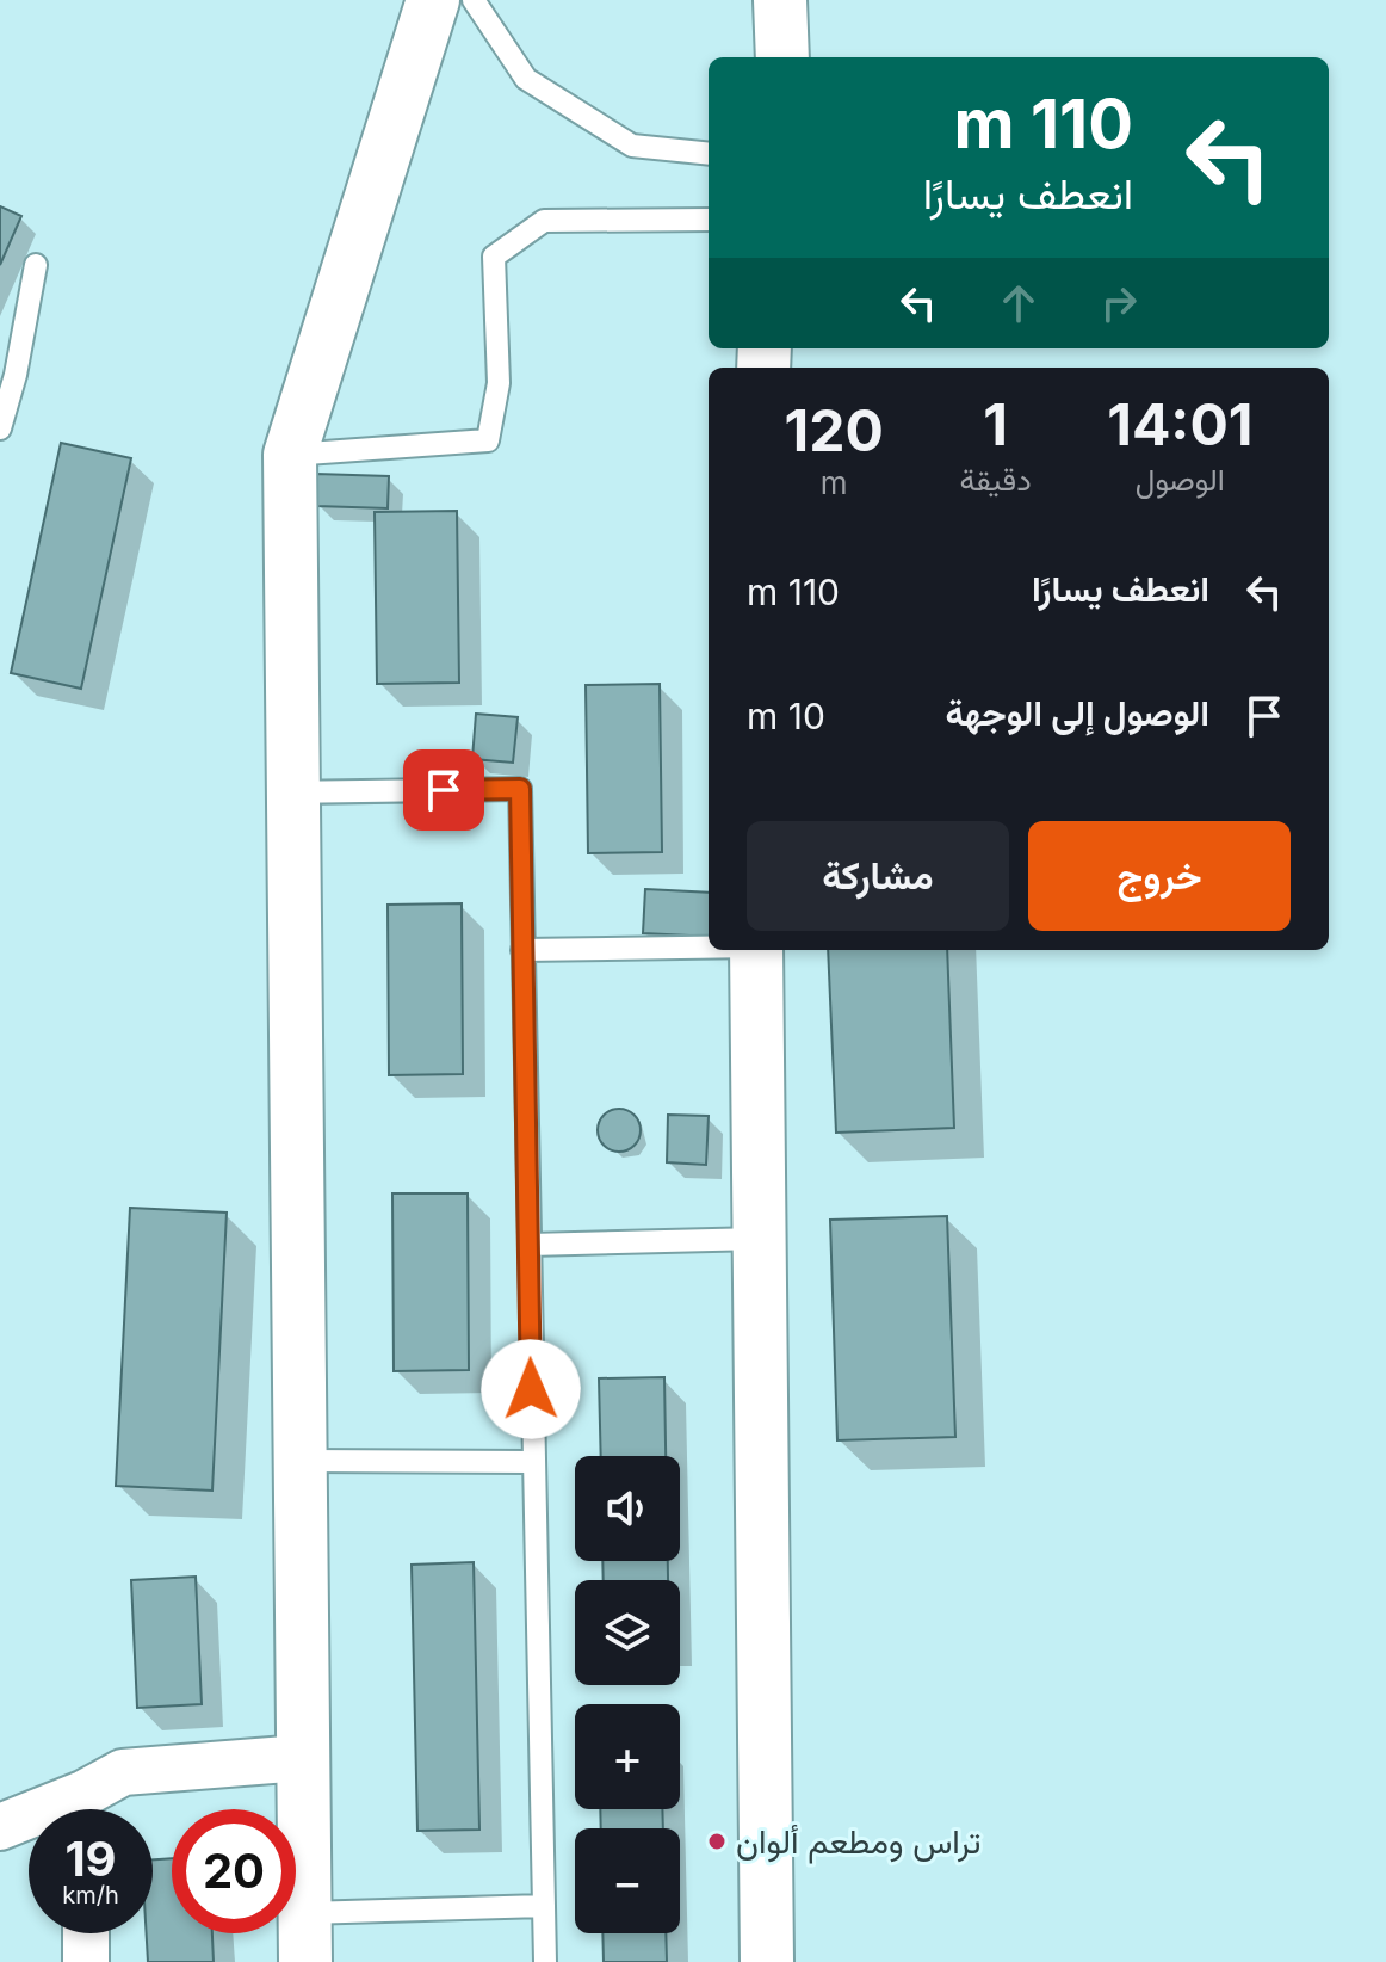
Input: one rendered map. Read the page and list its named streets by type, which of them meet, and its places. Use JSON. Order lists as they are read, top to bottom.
{
  "places": ["تراس ومطعم ألوان"],
  "page": {
    "turn": ["110 m", "انعطف يسارًا"],
    "eta": [
      "14:01",
      "الوصول",
      "1",
      "دقيقة",
      "120",
      "m"
    ],
    "list": [
      {
        "name": "انعطف يسارًا",
        "value": "110 m"
      },
      {
        "name": "الوصول إلى الوجهة",
        "value": "10 m"
      }
    ],
    "buttons": ["خروج", "مشاركة"],
    "map_buttons": ["+", "−"],
    "speed": "19 km/h",
    "limit": "20"
  }
}
